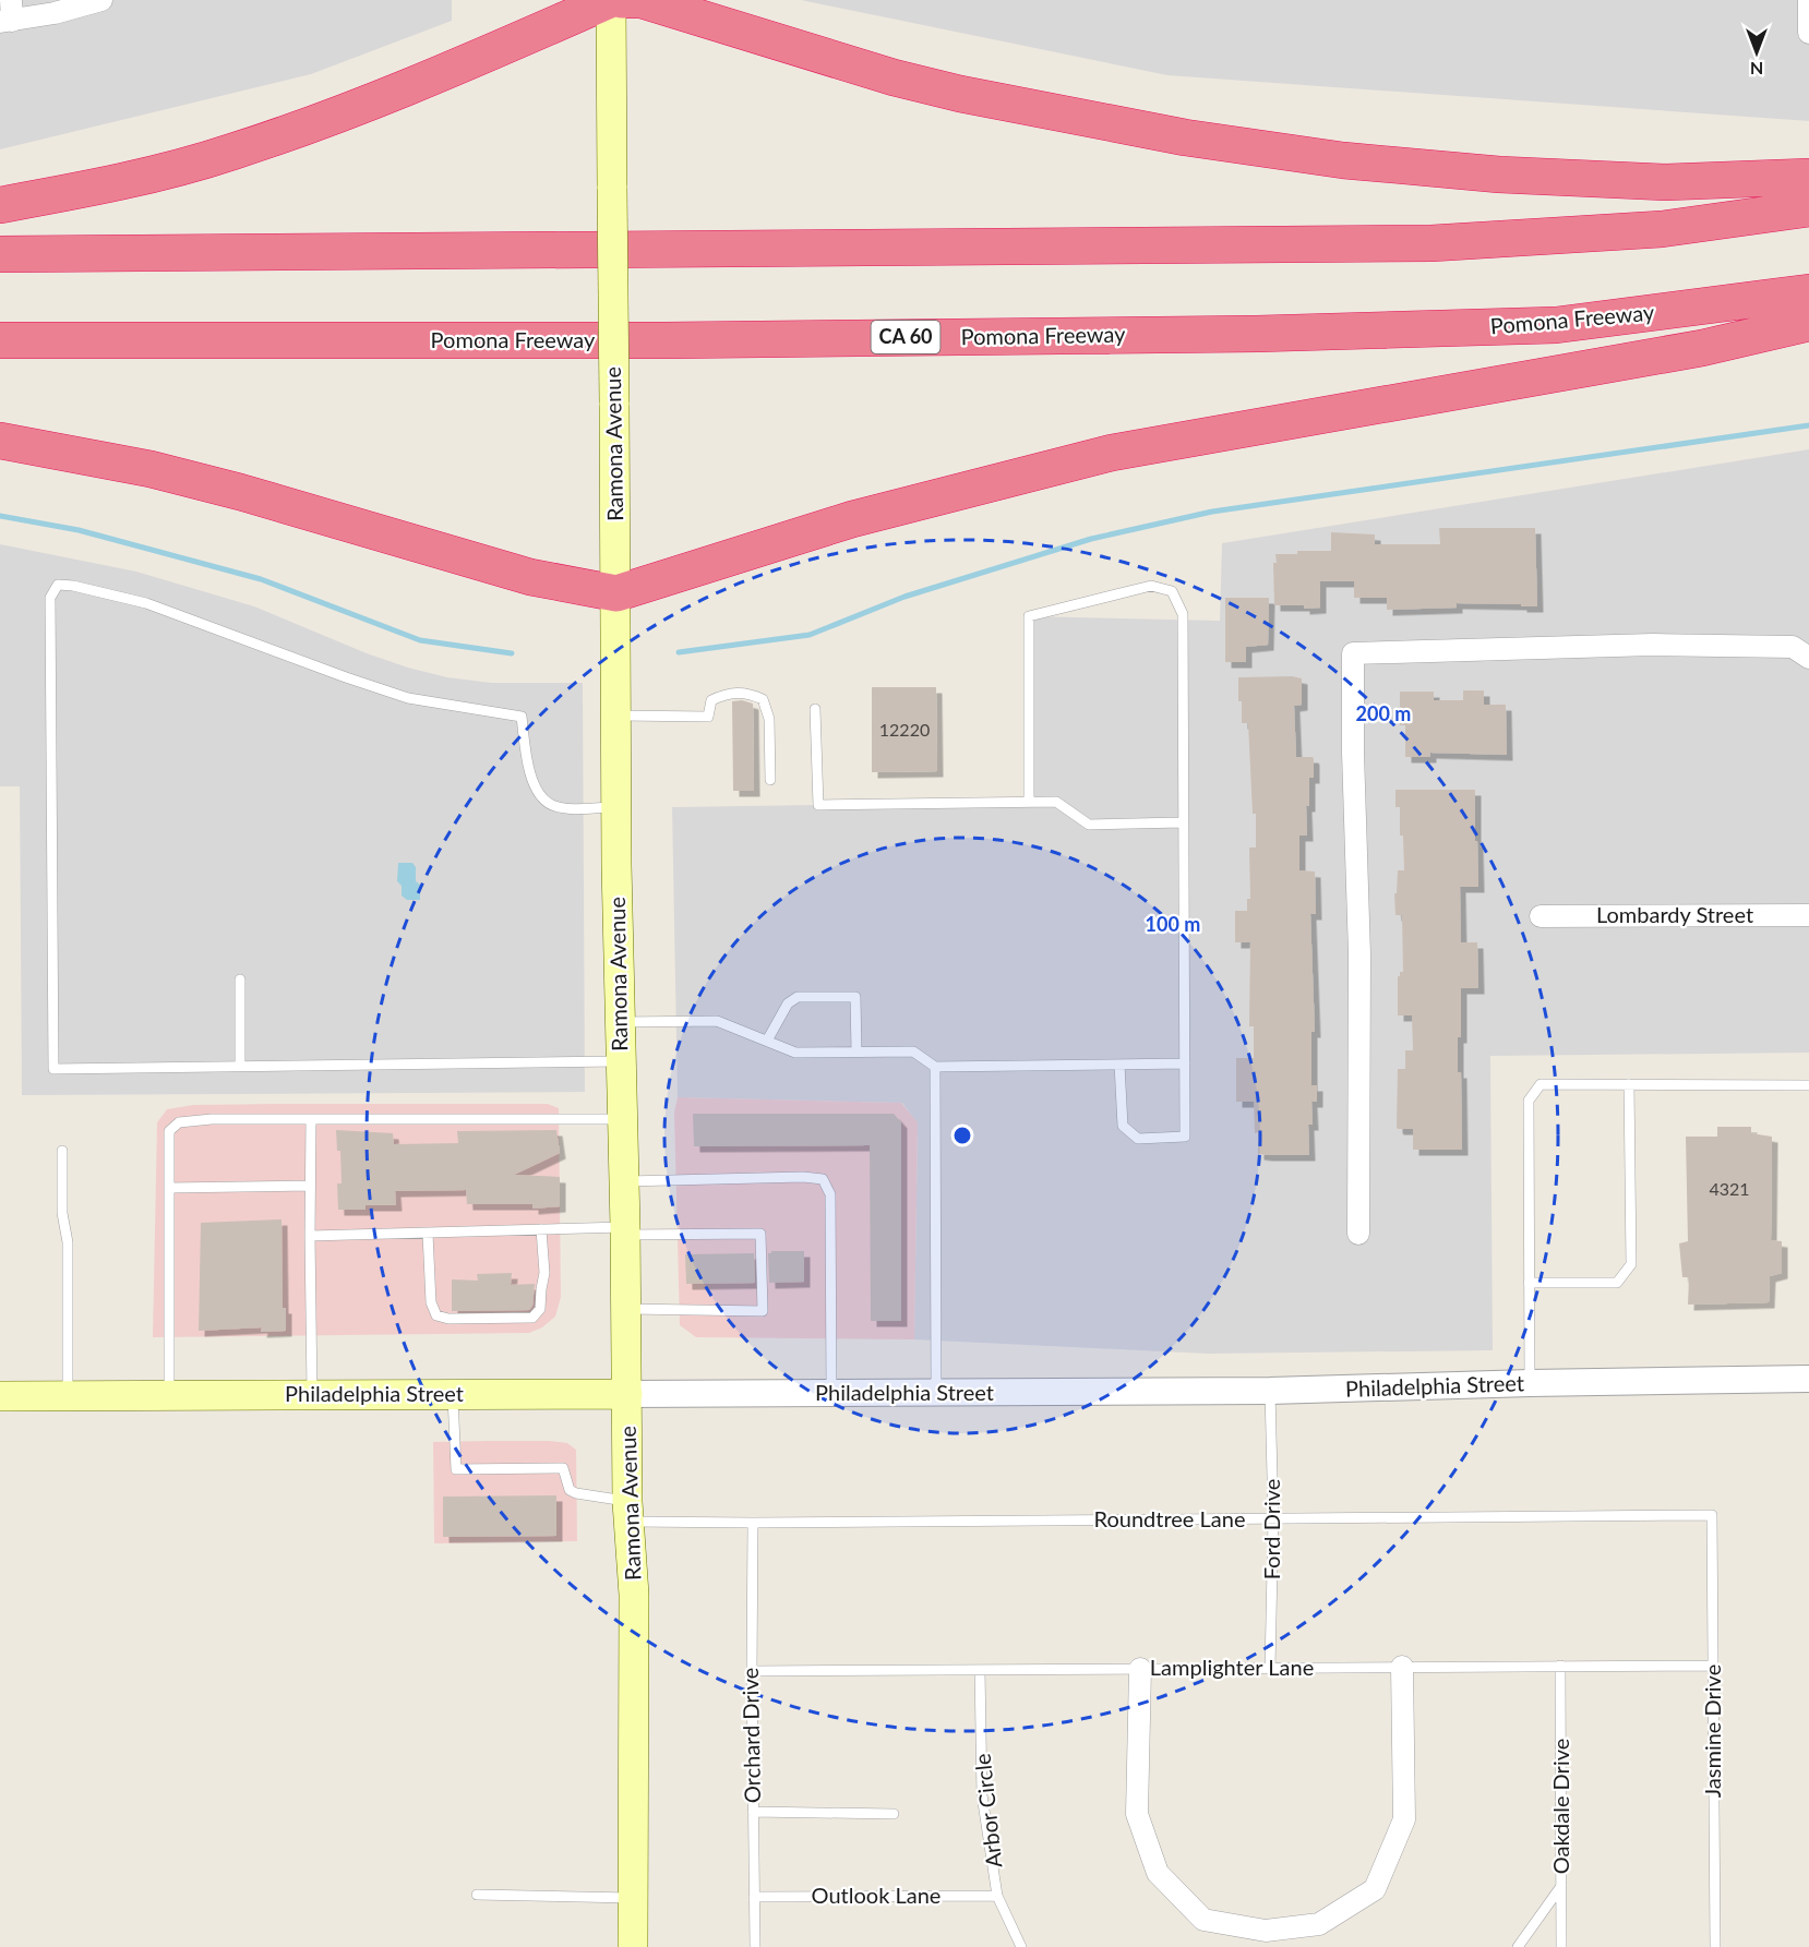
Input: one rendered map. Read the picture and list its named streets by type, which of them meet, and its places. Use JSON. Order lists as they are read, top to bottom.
{
  "streets": {
    "highway": ["Pomona Freeway", "CA 60"],
    "main road": ["Ramona Avenue", "Philadelphia Street"],
    "street": ["Lombardy Street"],
    "lane": [
      "Roundtree Lane",
      "Ford Drive",
      "Lamplighter Lane",
      "Jasmine Drive",
      "Orchard Drive",
      "Oakdale Drive",
      "Arbor Circle",
      "Outlook Lane"
    ]
  },
  "crossings": [
    ["Ramona Avenue", "Philadelphia Street"],
    ["Ramona Avenue", "Roundtree Lane"],
    ["Philadelphia Street", "Roundtree Lane"],
    ["Philadelphia Street", "Ford Drive"],
    ["Roundtree Lane", "Ford Drive"],
    ["Roundtree Lane", "Jasmine Drive"],
    ["Roundtree Lane", "Orchard Drive"],
    ["Ford Drive", "Lamplighter Lane"],
    ["Lamplighter Lane", "Jasmine Drive"],
    ["Lamplighter Lane", "Orchard Drive"],
    ["Lamplighter Lane", "Oakdale Drive"],
    ["Lamplighter Lane", "Arbor Circle"],
    ["Orchard Drive", "Outlook Lane"],
    ["Arbor Circle", "Outlook Lane"]
  ],
  "house_numbers": ["12220", "4321"],
  "north": "bottom",
  "rings": ["200 m", "100 m"]
}
